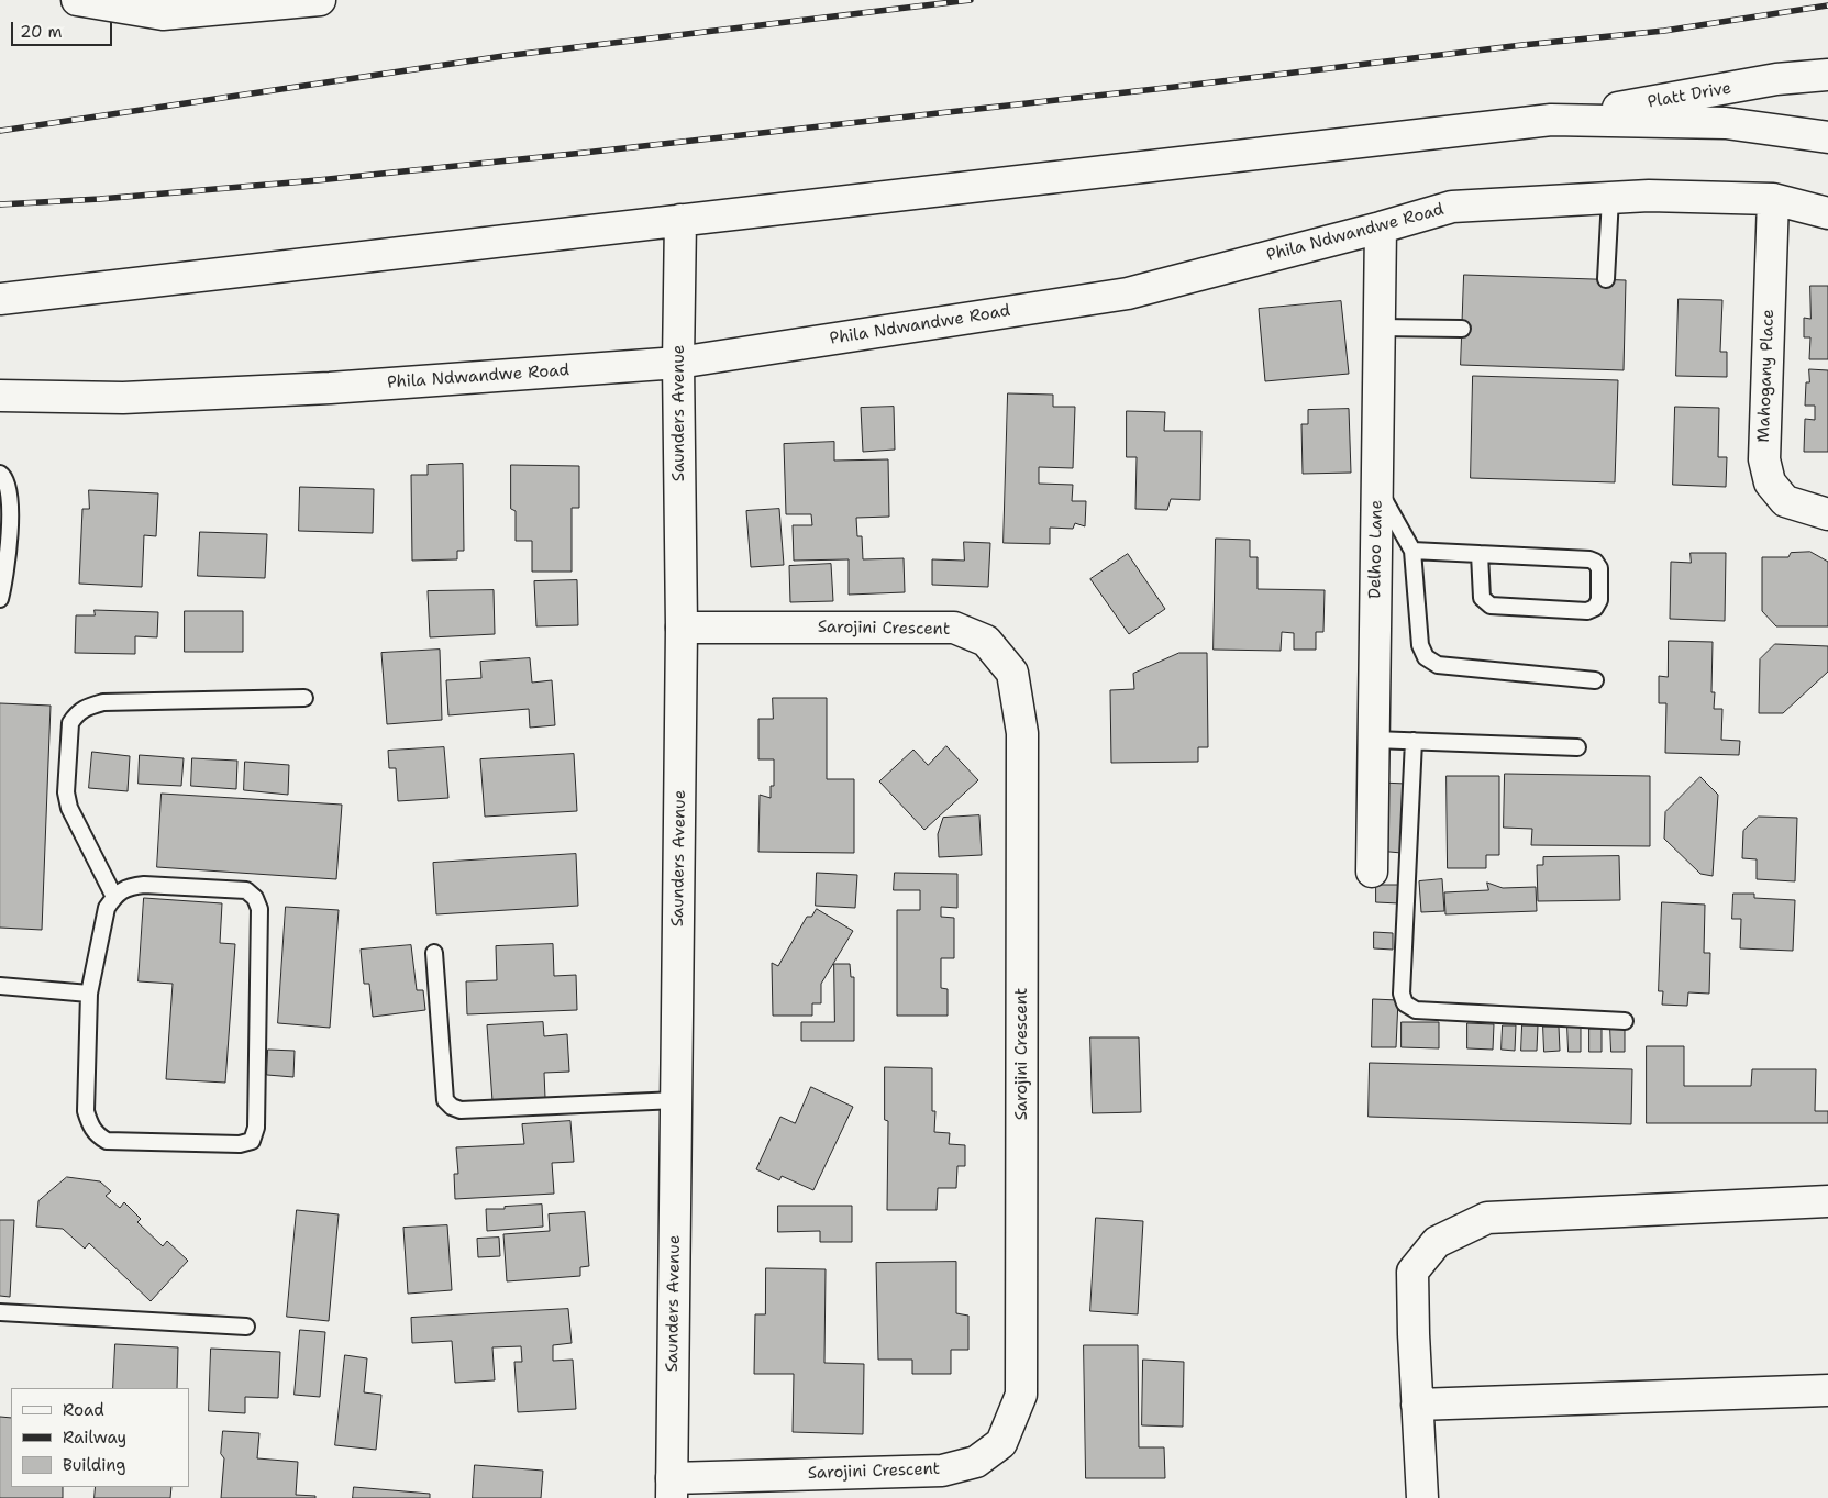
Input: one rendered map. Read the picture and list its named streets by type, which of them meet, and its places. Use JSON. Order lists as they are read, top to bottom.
{
  "streets": {
    "street": [
      "Platt Drive",
      "Phila Ndwandwe Road",
      "Mahogany Place",
      "Saunders Avenue",
      "Delhoo Lane",
      "Sarojini Crescent"
    ]
  },
  "crossings": [
    ["Phila Ndwandwe Road", "Mahogany Place"],
    ["Phila Ndwandwe Road", "Saunders Avenue"],
    ["Phila Ndwandwe Road", "Delhoo Lane"],
    ["Saunders Avenue", "Sarojini Crescent"]
  ],
  "legend": ["Road", "Railway", "Building"],
  "scale_bar": "20 m"
}
